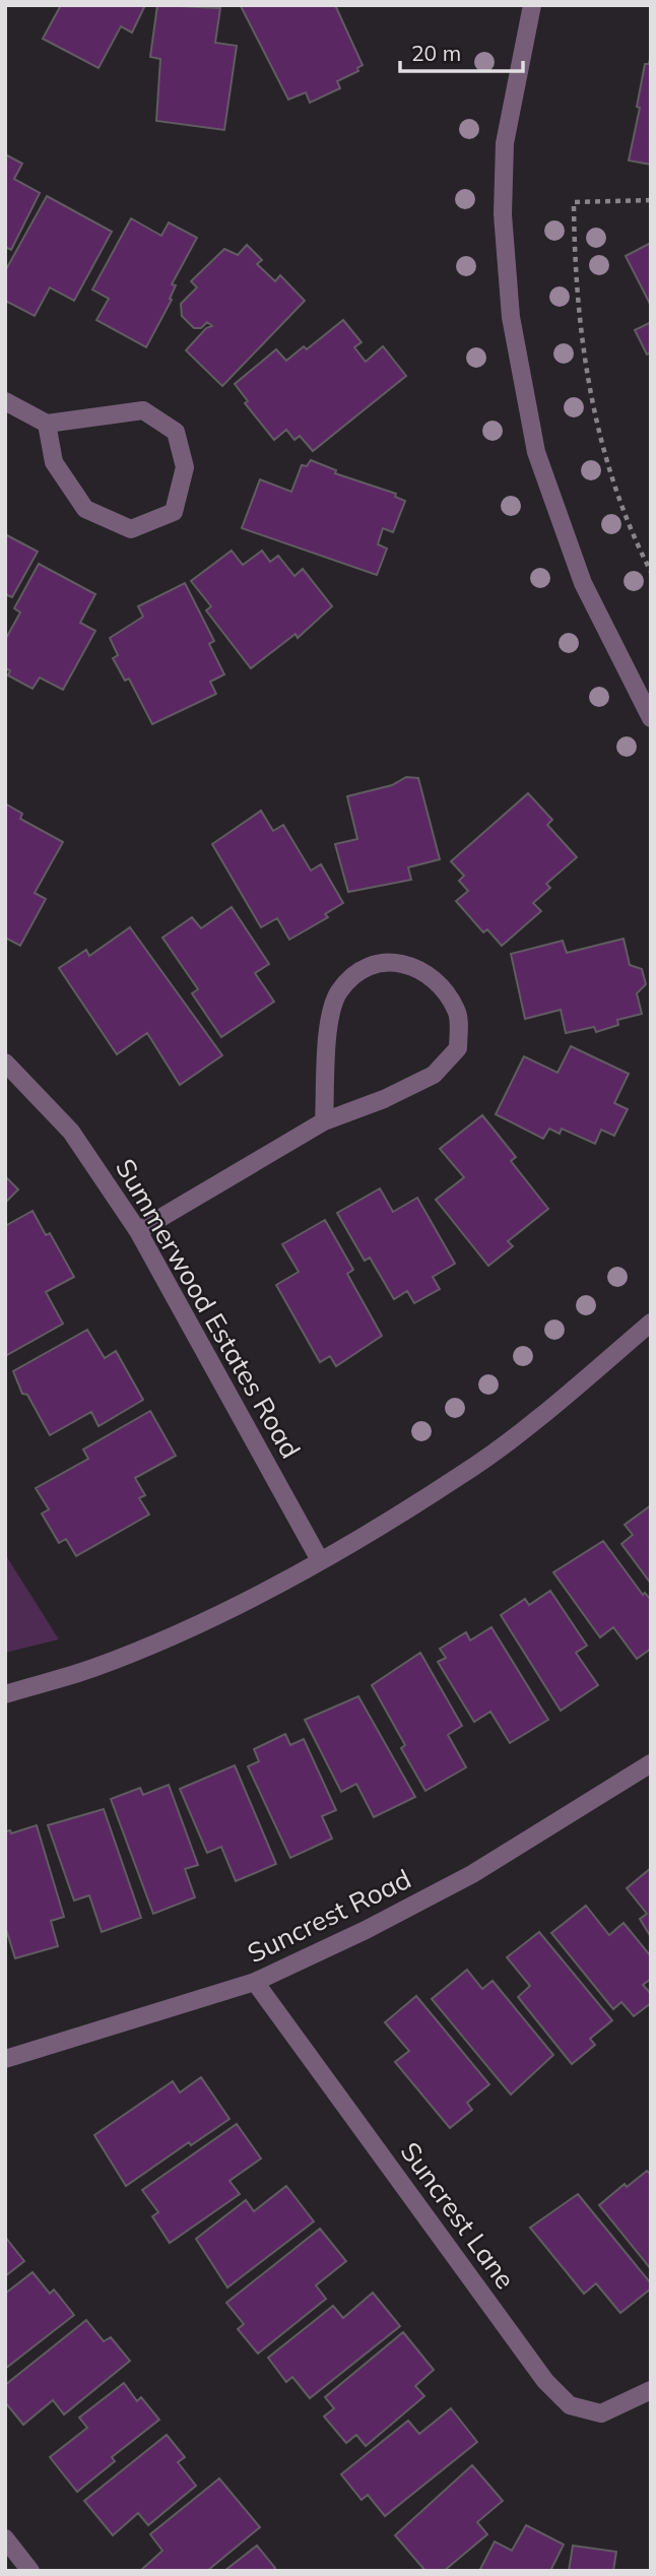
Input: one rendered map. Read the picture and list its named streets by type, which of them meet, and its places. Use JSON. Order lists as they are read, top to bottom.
{
  "streets": {
    "street": ["Summerwood Estates Road", "Suncrest Road", "Suncrest Lane"]
  },
  "crossings": [
    ["Suncrest Road", "Suncrest Lane"]
  ],
  "scale_bar": "20 m"
}
